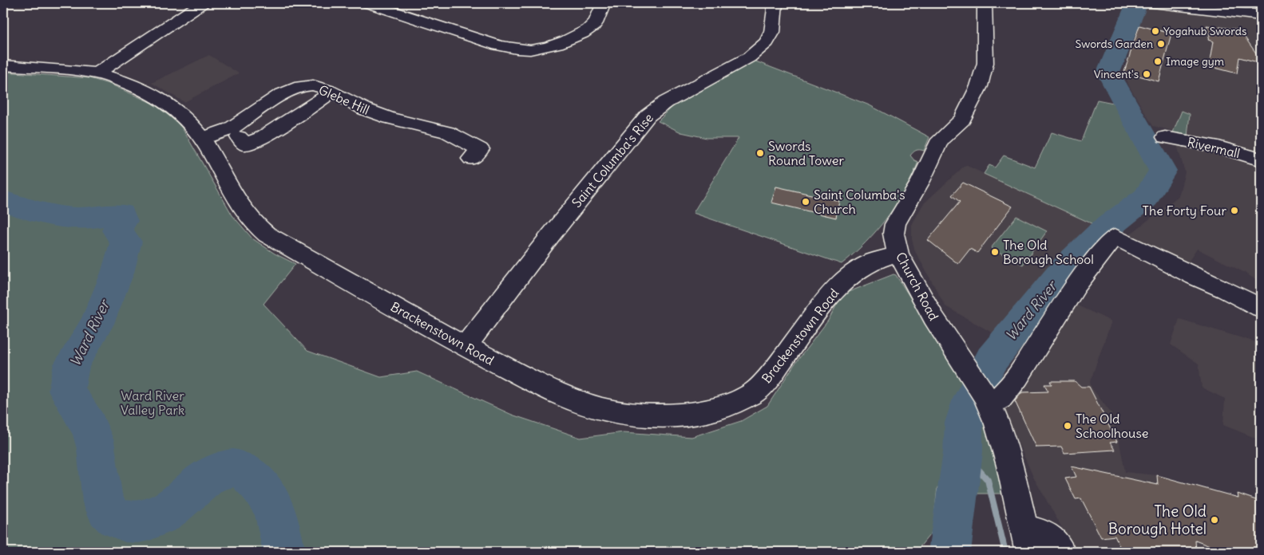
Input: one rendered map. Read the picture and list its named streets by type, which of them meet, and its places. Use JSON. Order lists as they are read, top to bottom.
{
  "streets": {
    "street": [
      "Glebe Hill",
      "Rivermall",
      "Saint Columba's Rise",
      "Church Road",
      "Brackenstown Road"
    ]
  },
  "crossings": [
    ["Glebe Hill", "Brackenstown Road"],
    ["Saint Columba's Rise", "Brackenstown Road"],
    ["Church Road", "Brackenstown Road"]
  ],
  "water": ["Ward River"],
  "parks": ["Ward River Valley Park"],
  "places": [
    "Yogahub Swords",
    "Swords Garden",
    "Image gym",
    "Vincent's",
    "Swords Round Tower",
    "Saint Columba's Church",
    "The Forty Four",
    "The Old Borough School",
    "The Old Schoolhouse",
    "The Old Borough Hotel"
  ]
}
